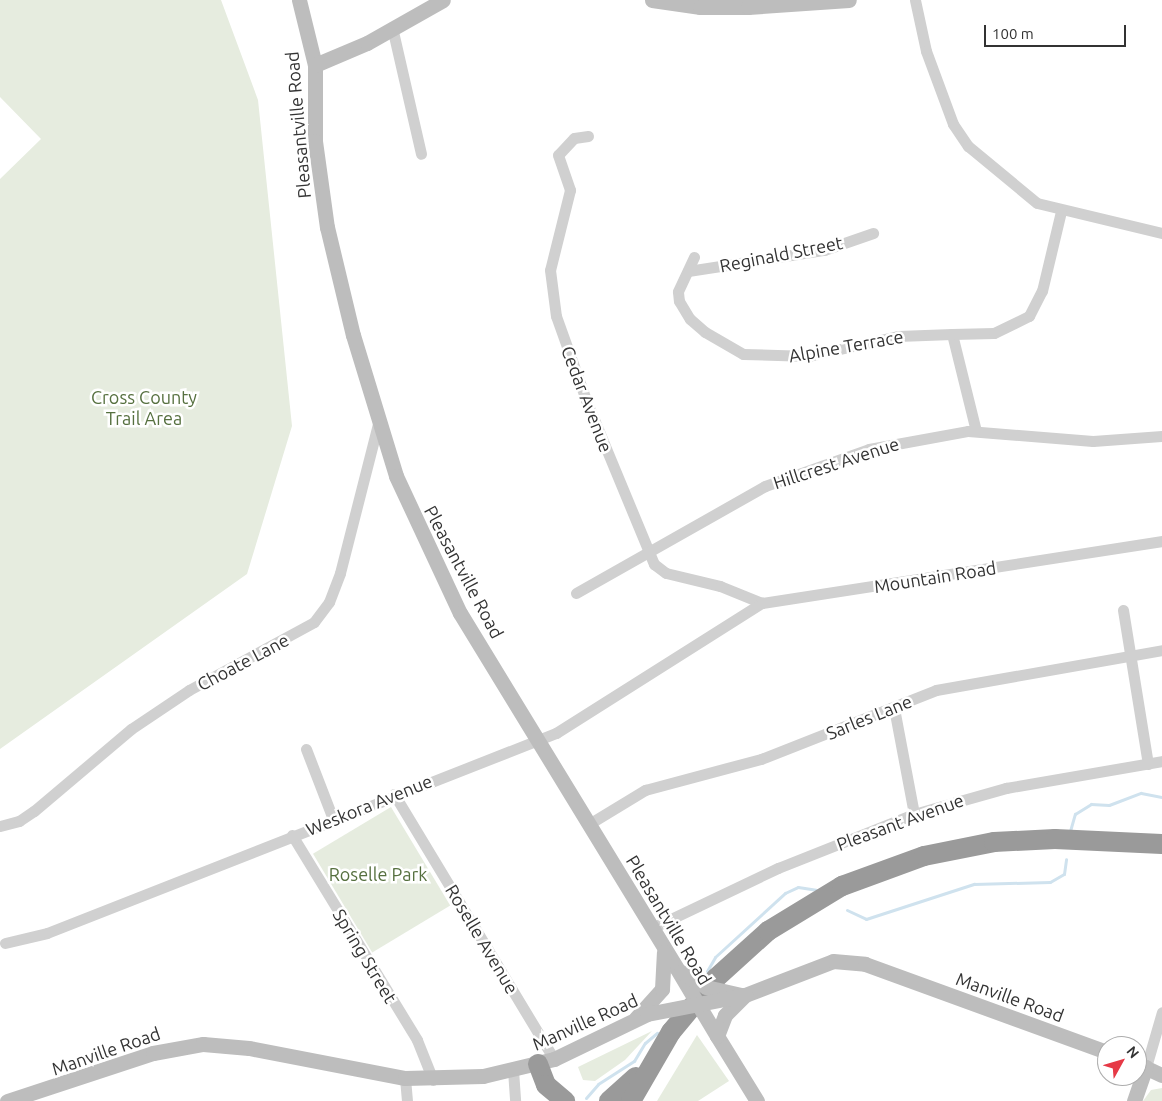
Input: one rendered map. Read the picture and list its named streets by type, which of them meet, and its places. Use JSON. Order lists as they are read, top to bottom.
{
  "streets": {
    "main road": ["Pleasantville Road", "Manville Road"],
    "street": [
      "Reginald Street",
      "Alpine Terrace",
      "Cedar Avenue",
      "Hillcrest Avenue",
      "Mountain Road",
      "Choate Lane",
      "Sarles Lane",
      "Weskora Avenue",
      "Pleasant Avenue",
      "Roselle Avenue",
      "Spring Street"
    ]
  },
  "crossings": [
    ["Pleasantville Road", "Choate Lane"],
    ["Pleasantville Road", "Sarles Lane"],
    ["Pleasantville Road", "Weskora Avenue"],
    ["Pleasantville Road", "Pleasant Avenue"],
    ["Pleasantville Road", "Manville Road"],
    ["Reginald Street", "Alpine Terrace"],
    ["Cedar Avenue", "Hillcrest Avenue"],
    ["Cedar Avenue", "Mountain Road"],
    ["Mountain Road", "Weskora Avenue"],
    ["Weskora Avenue", "Roselle Avenue"],
    ["Weskora Avenue", "Spring Street"],
    ["Roselle Avenue", "Manville Road"],
    ["Spring Street", "Manville Road"]
  ],
  "parks": ["Cross County Trail Area", "Roselle Park"],
  "scale_bar": "100 m",
  "north": "top right"
}
